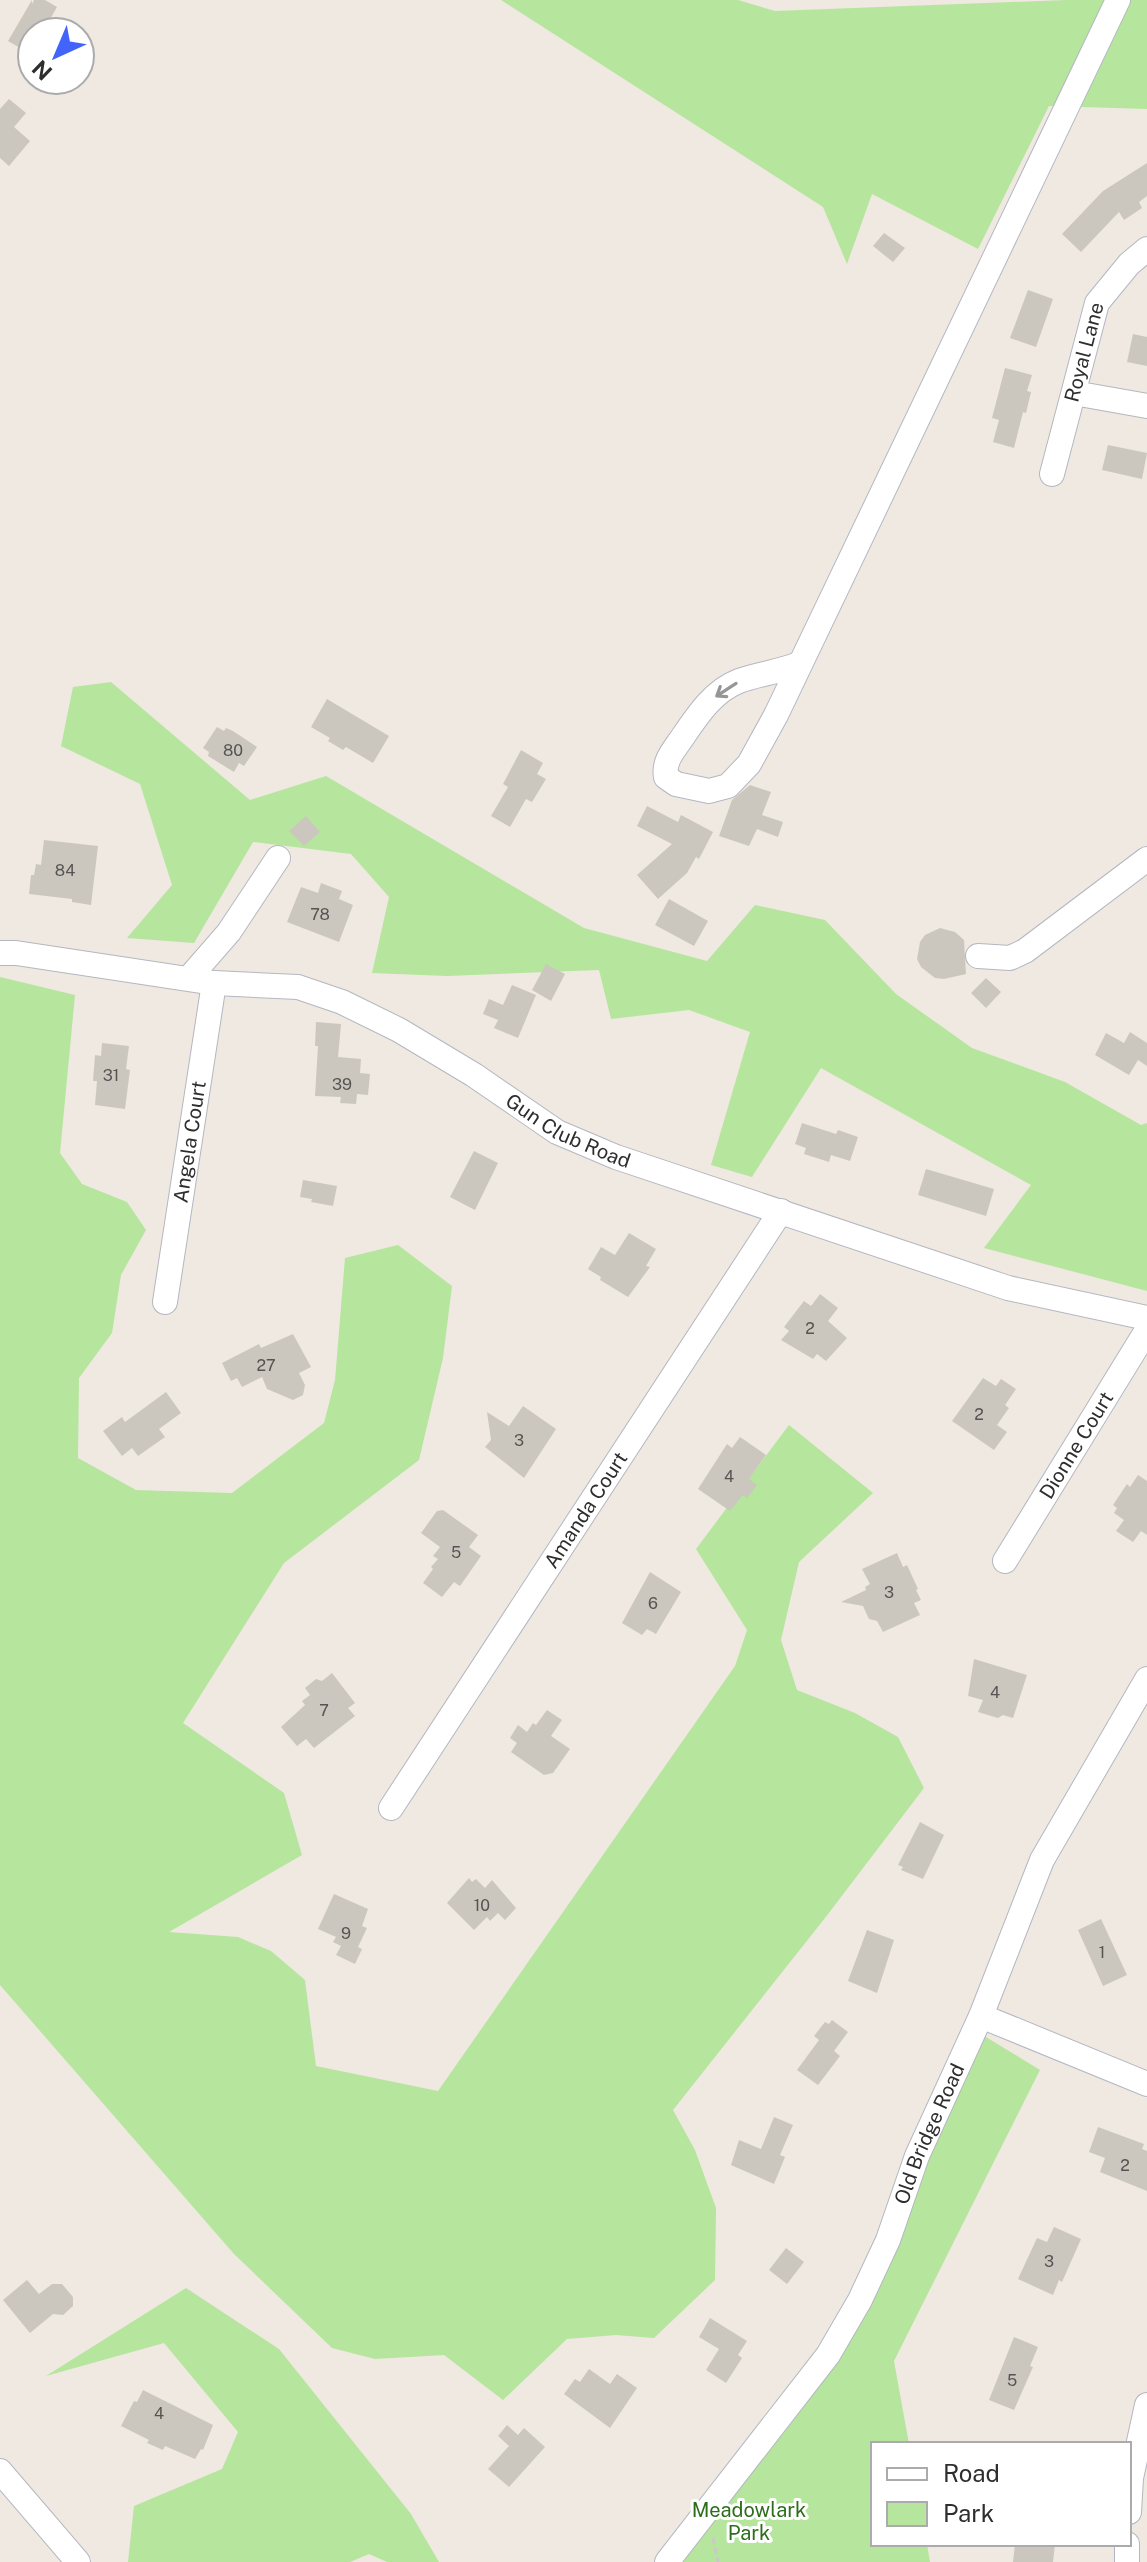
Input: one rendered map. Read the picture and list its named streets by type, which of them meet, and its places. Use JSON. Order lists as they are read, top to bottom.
{
  "streets": {
    "street": [
      "Royal Lane",
      "Gun Club Road",
      "Angela Court",
      "Dionne Court",
      "Amanda Court",
      "Old Bridge Road"
    ]
  },
  "crossings": [
    ["Gun Club Road", "Angela Court"],
    ["Gun Club Road", "Amanda Court"]
  ],
  "parks": ["Meadowlark Park"],
  "house_numbers": [
    "80",
    "84",
    "78",
    "31",
    "39",
    "2",
    "27",
    "2",
    "3",
    "4",
    "5",
    "3",
    "6",
    "4",
    "7",
    "10",
    "9",
    "1",
    "2",
    "3",
    "5",
    "4"
  ],
  "legend": ["Road", "Park"],
  "north": "bottom left"
}
